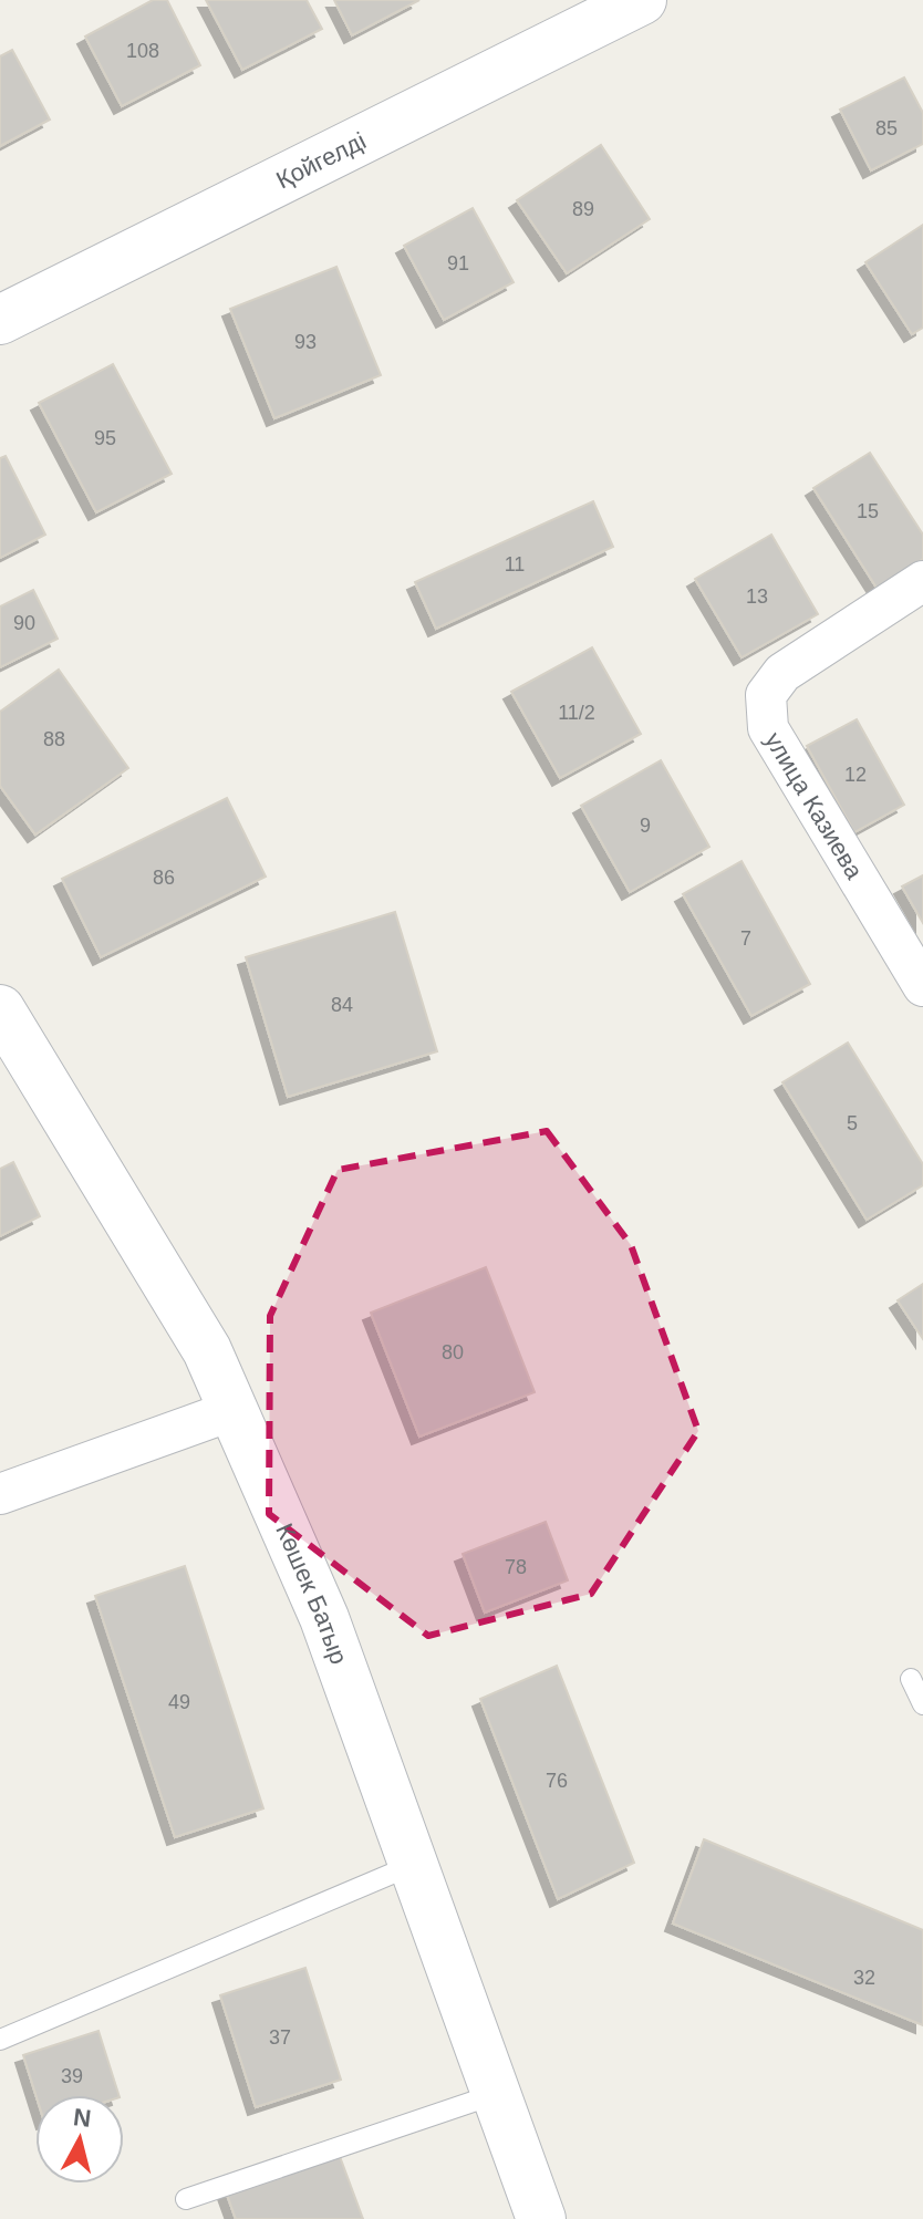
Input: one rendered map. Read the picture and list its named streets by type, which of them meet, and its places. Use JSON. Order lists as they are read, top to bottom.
{
  "streets": {
    "street": ["Қойгелді", "улица Казиева", "Көшек Батыр"]
  },
  "house_numbers": [
    "108",
    "85",
    "89",
    "91",
    "93",
    "95",
    "15",
    "11",
    "13",
    "90",
    "11/2",
    "88",
    "12",
    "9",
    "86",
    "7",
    "84",
    "5",
    "80",
    "78",
    "49",
    "76",
    "32",
    "37",
    "39"
  ],
  "north": "top"
}
